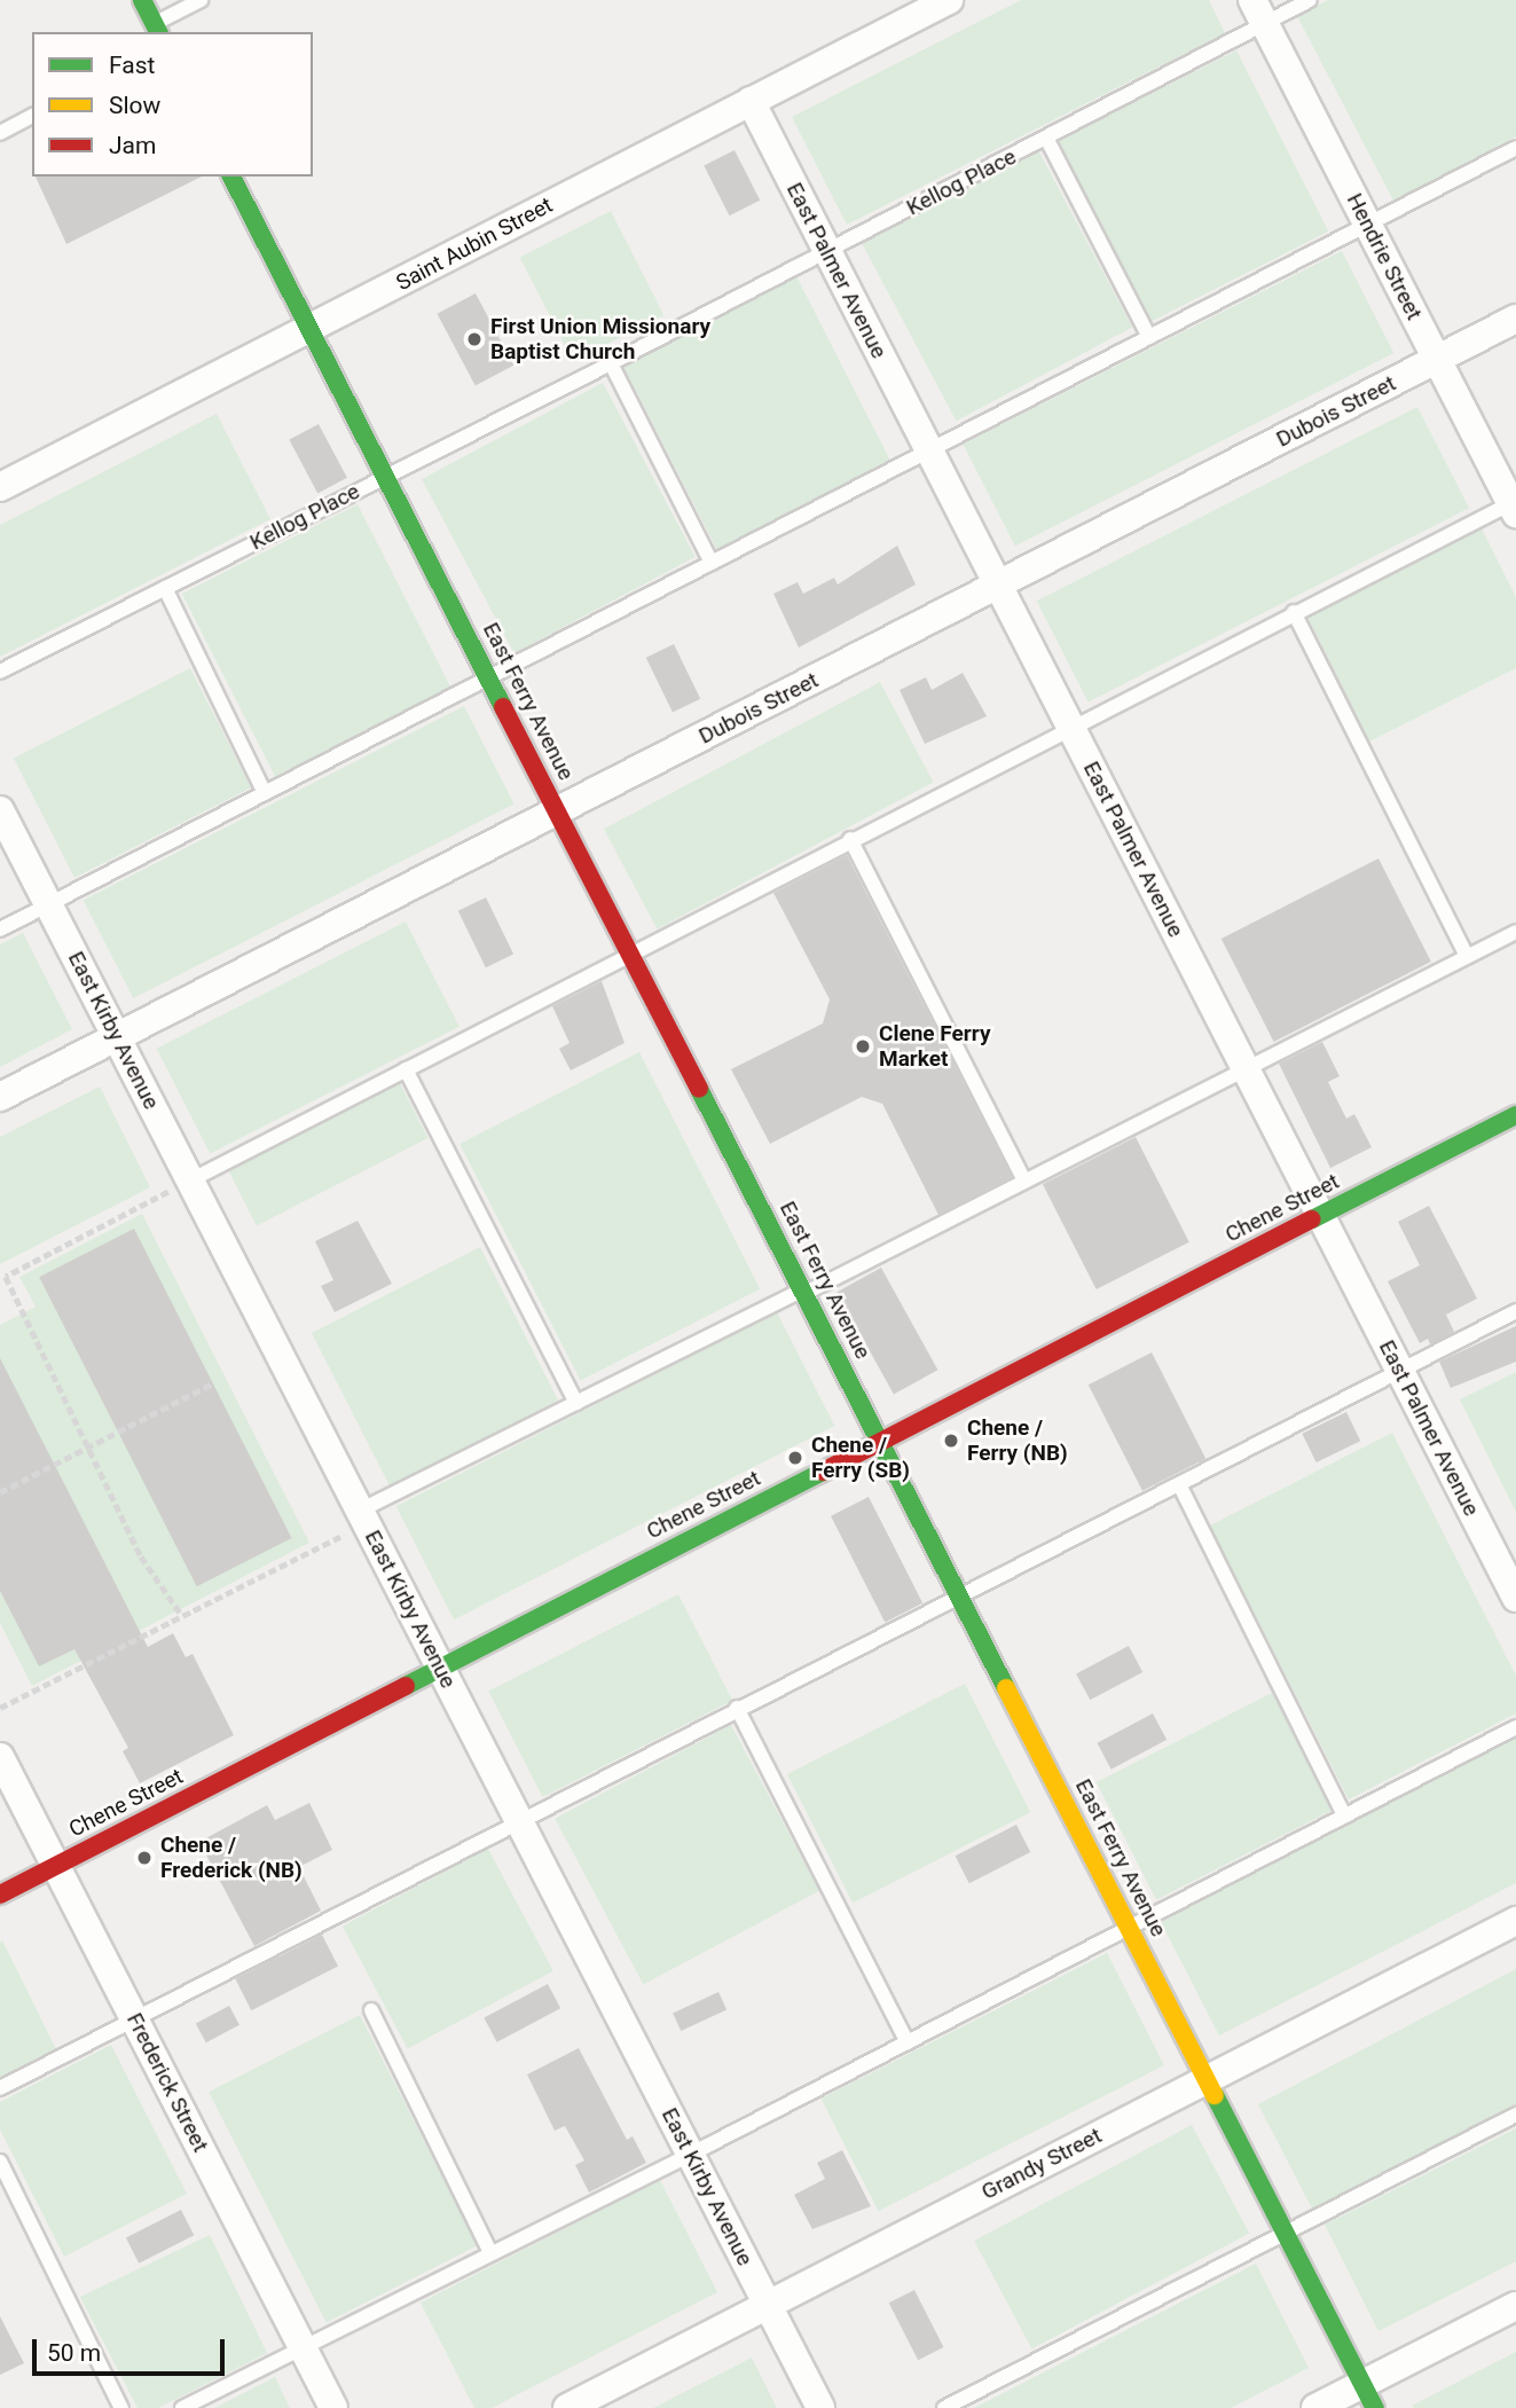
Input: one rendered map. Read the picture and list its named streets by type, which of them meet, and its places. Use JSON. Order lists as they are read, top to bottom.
{
  "streets": {
    "street": [
      "Saint Aubin Street",
      "Hendrie Street",
      "East Palmer Avenue",
      "Dubois Street",
      "East Ferry Avenue",
      "East Kirby Avenue",
      "Chene Street",
      "Frederick Street",
      "Grandy Street"
    ],
    "lane": ["Kellog Place"]
  },
  "crossings": [
    ["Kellog Place", "Hendrie Street"],
    ["Kellog Place", "East Palmer Avenue"],
    ["Kellog Place", "East Ferry Avenue"],
    ["Saint Aubin Street", "East Palmer Avenue"],
    ["Saint Aubin Street", "East Ferry Avenue"],
    ["Hendrie Street", "Dubois Street"],
    ["East Palmer Avenue", "Dubois Street"],
    ["East Palmer Avenue", "Chene Street"],
    ["Dubois Street", "East Ferry Avenue"],
    ["Dubois Street", "East Kirby Avenue"],
    ["East Ferry Avenue", "Chene Street"],
    ["East Ferry Avenue", "Grandy Street"],
    ["East Kirby Avenue", "Chene Street"],
    ["East Kirby Avenue", "Grandy Street"],
    ["Chene Street", "Frederick Street"]
  ],
  "places": [
    "First Union Missionary Baptist Church",
    "Clene Ferry Market",
    "Chene / Ferry (NB)",
    "Chene / Ferry (SB)",
    "Chene / Frederick (NB)"
  ],
  "legend": ["Fast", "Slow", "Jam"],
  "scale_bar": "50 m"
}
